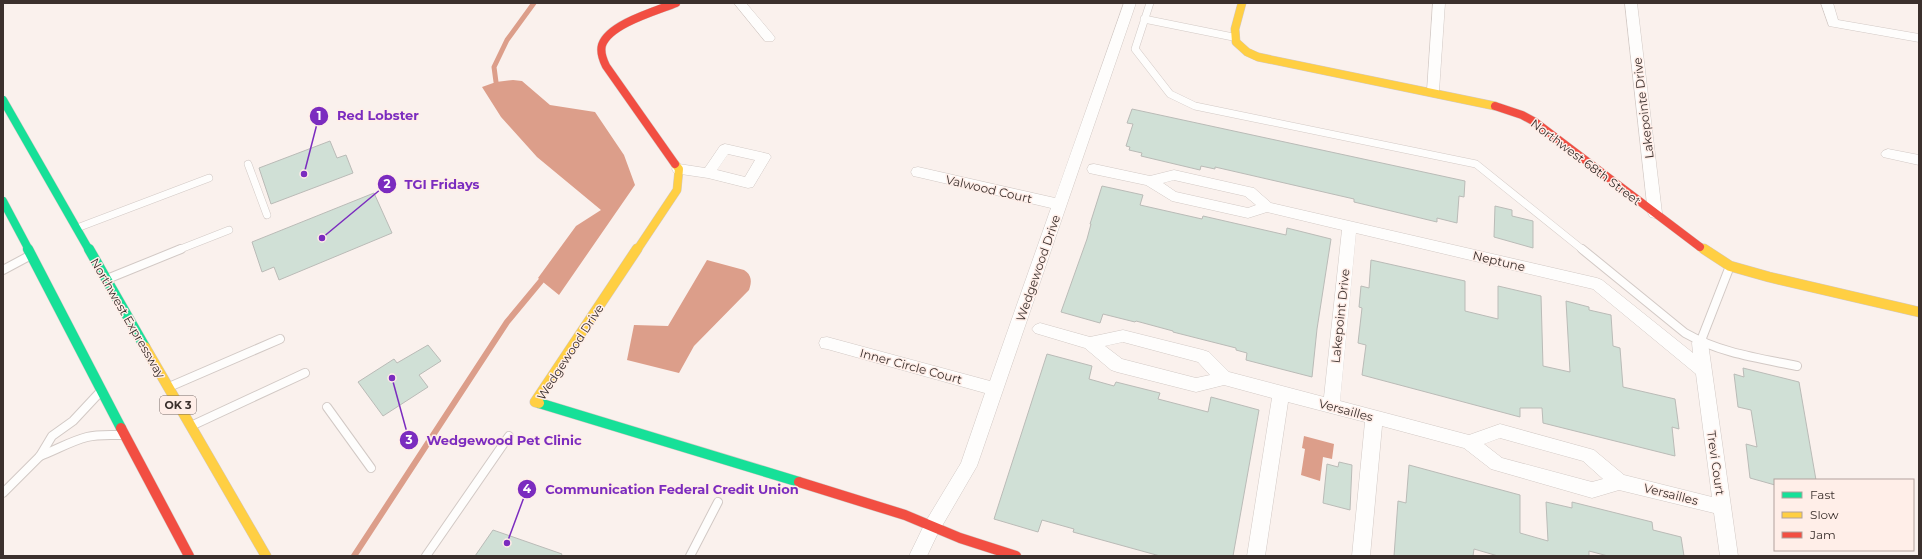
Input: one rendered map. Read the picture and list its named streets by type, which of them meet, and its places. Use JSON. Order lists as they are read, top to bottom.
{
  "streets": {
    "main road": [
      "Northwest 68th Street",
      "Wedgewood Drive",
      "Northwest Expressway",
      "OK 3"
    ],
    "street": [
      "Lakepointe Drive",
      "Valwood Court",
      "Neptune",
      "Lakepoint Drive",
      "Inner Circle Court",
      "Versailles",
      "Trevi Court"
    ]
  },
  "crossings": [
    ["Lakepointe Drive", "Northwest 68th Street"],
    ["Valwood Court", "Wedgewood Drive"],
    ["Neptune", "Lakepoint Drive"],
    ["Neptune", "Trevi Court"],
    ["Wedgewood Drive", "Inner Circle Court"],
    ["Lakepoint Drive", "Versailles"],
    ["Versailles", "Trevi Court"]
  ],
  "places": [
    "Red Lobster",
    "TGI Fridays",
    "Wedgewood Pet Clinic",
    "Communication Federal Credit Union"
  ],
  "legend": ["Fast", "Slow", "Jam"]
}
